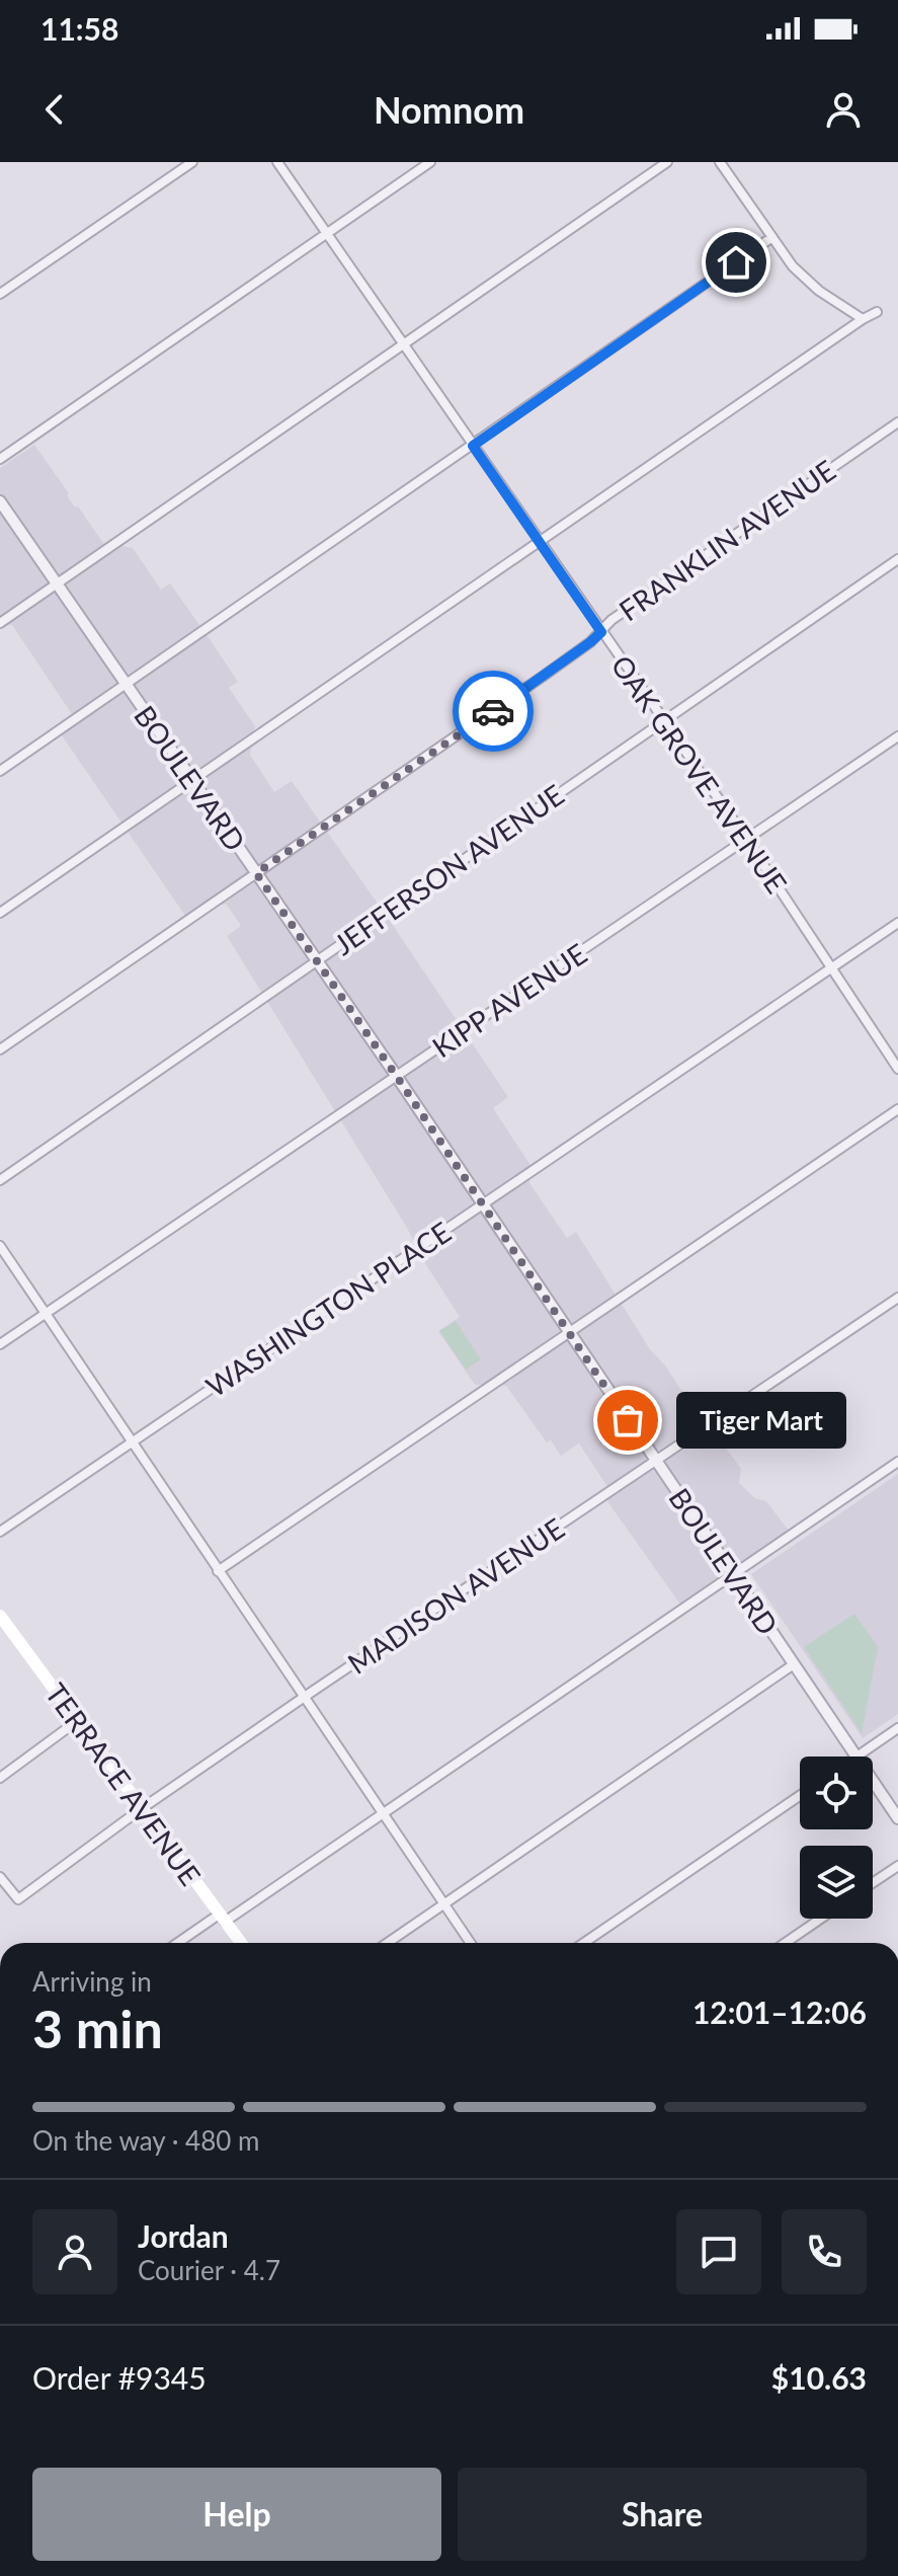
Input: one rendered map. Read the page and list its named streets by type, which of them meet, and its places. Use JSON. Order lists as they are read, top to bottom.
{
  "streets": {
    "main road": ["TERRACE AVENUE"],
    "street": [
      "FRANKLIN AVENUE",
      "OAK GROVE AVENUE",
      "BOULEVARD",
      "JEFFERSON AVENUE",
      "KIPP AVENUE",
      "WASHINGTON PLACE",
      "MADISON AVENUE"
    ]
  },
  "crossings": [
    ["FRANKLIN AVENUE", "OAK GROVE AVENUE"],
    ["FRANKLIN AVENUE", "BOULEVARD"],
    ["OAK GROVE AVENUE", "JEFFERSON AVENUE"],
    ["OAK GROVE AVENUE", "KIPP AVENUE"],
    ["OAK GROVE AVENUE", "WASHINGTON PLACE"],
    ["BOULEVARD", "JEFFERSON AVENUE"],
    ["BOULEVARD", "KIPP AVENUE"],
    ["BOULEVARD", "WASHINGTON PLACE"],
    ["BOULEVARD", "MADISON AVENUE"],
    ["MADISON AVENUE", "TERRACE AVENUE"]
  ],
  "places": ["Tiger Mart"],
  "page": {
    "status": "11:58",
    "header": "Nomnom",
    "bubble": "Tiger Mart",
    "heading": ["3 min", "Arriving in", "12:01–12:06"],
    "panel": [
      "Jordan",
      "Courier · 4.7",
      "Order #9345",
      "$10.63"
    ],
    "bar": "On the way · 480 m",
    "buttons": ["Help", "Share"]
  }
}
